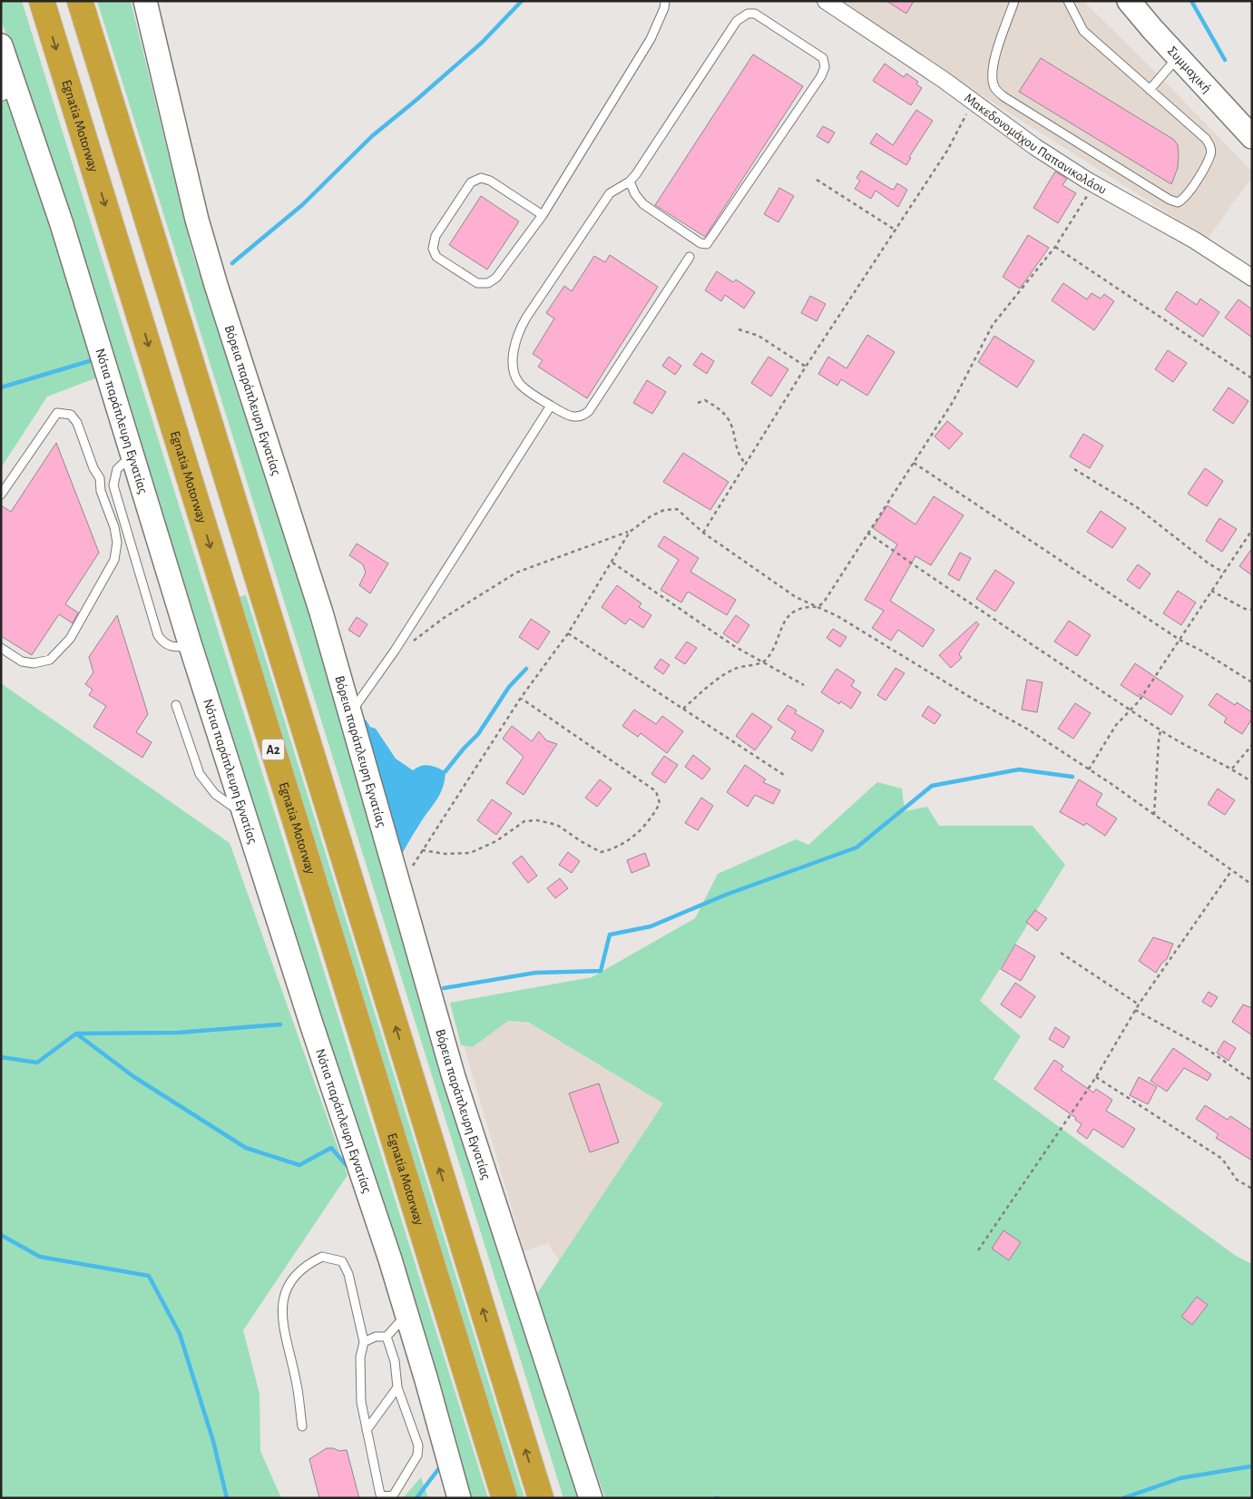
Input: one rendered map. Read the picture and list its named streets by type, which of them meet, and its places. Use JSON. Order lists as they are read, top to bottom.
{
  "streets": {
    "highway": ["Egnatia Motorway", "Α2"],
    "street": [
      "Συμμαχική",
      "Μακεδονομάχου Παπανικολάου",
      "Βόρεια παράπλευρη Εγνατίας",
      "Νότια παράπλευρη Εγνατίας"
    ]
  }
}
